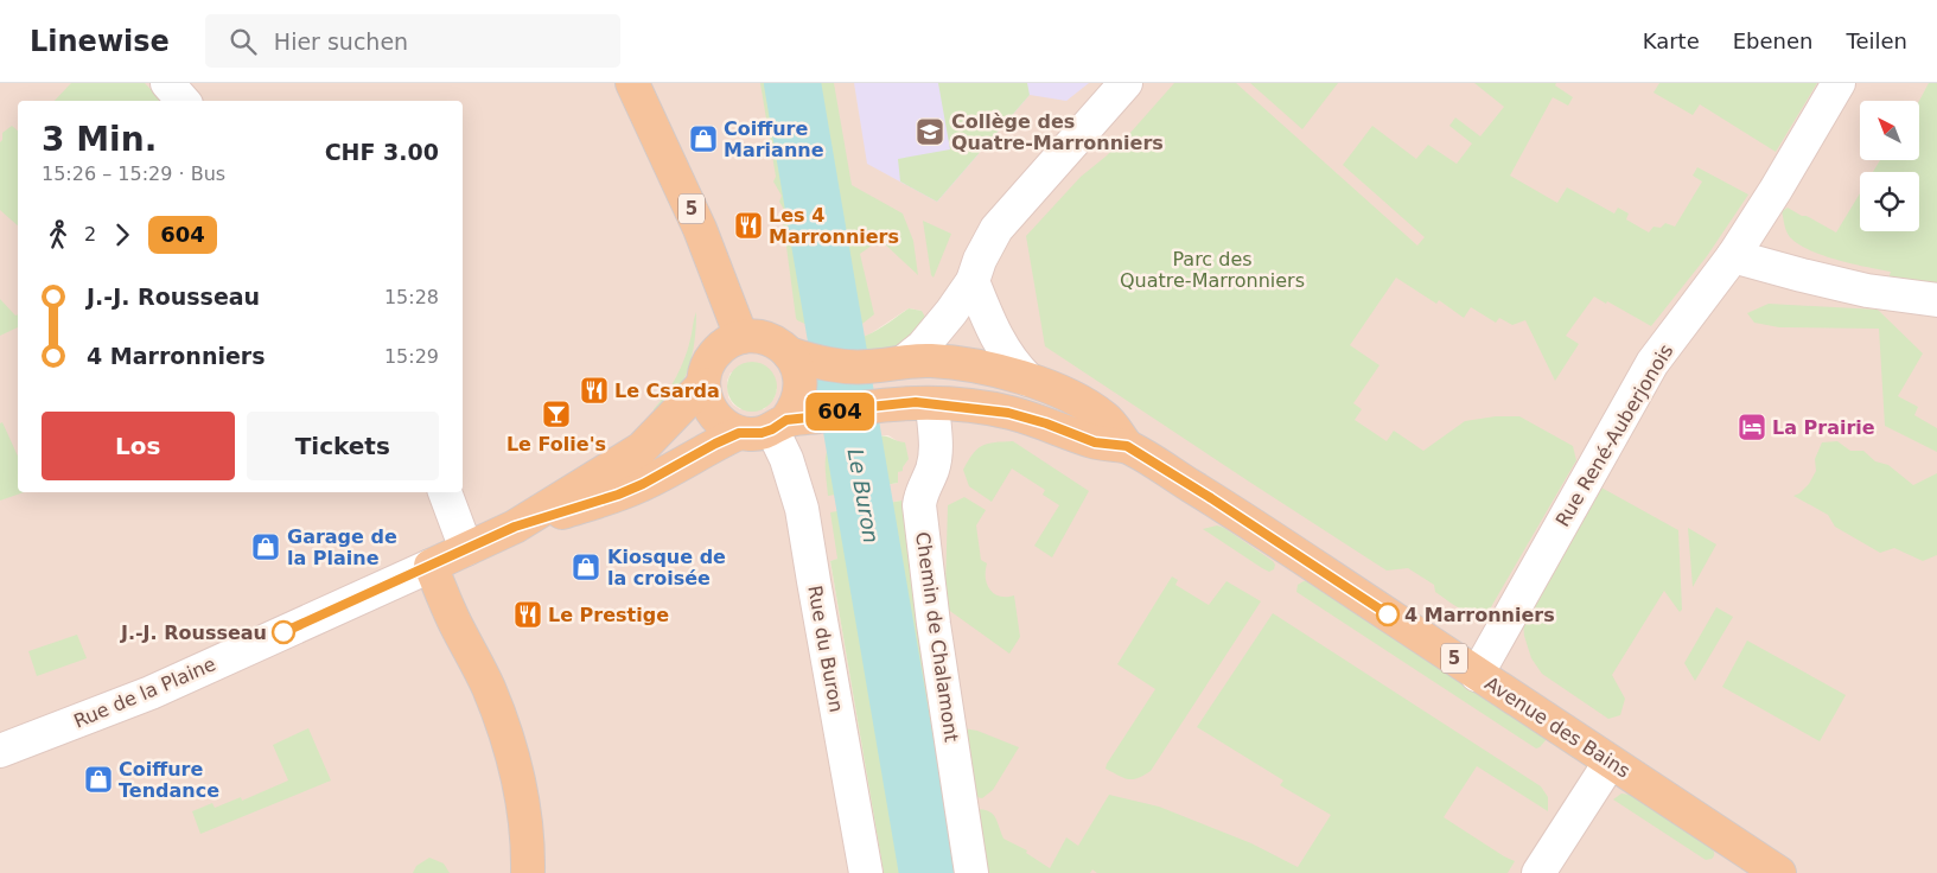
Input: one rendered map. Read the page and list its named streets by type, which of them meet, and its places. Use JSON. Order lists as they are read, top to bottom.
{
  "streets": {
    "main road": ["5", "Rue de la Plaine", "Avenue des Bains"],
    "street": ["Rue René-Auberjonois", "Chemin de Chalamont", "Rue du Buron"]
  },
  "crossings": [
    ["5", "Rue du Buron"],
    ["5", "Rue de la Plaine"],
    ["5", "Avenue des Bains"],
    ["Rue René-Auberjonois", "Avenue des Bains"],
    ["Chemin de Chalamont", "Avenue des Bains"],
    ["Rue du Buron", "Rue de la Plaine"],
    ["Rue du Buron", "Avenue des Bains"],
    ["Rue de la Plaine", "Avenue des Bains"]
  ],
  "water": ["Le Buron"],
  "parks": ["Parc des Quatre-Marronniers"],
  "places": {
    "school or university": ["Collège des Quatre-Marronniers"],
    "shop": [
      "Coiffure Marianne",
      "Garage de la Plaine",
      "Kiosque de la croisée",
      "Coiffure Tendance"
    ],
    "restaurant": ["Les 4 Marronniers", "Le Csarda", "Le Prestige"],
    "bar": ["Le Folie's"],
    "hotel": ["La Prairie"],
    "other": ["4 Marronniers", "J.-J. Rousseau"]
  },
  "lines": ["bus line 604"],
  "north": "top left",
  "page": {
    "header": "Linewise",
    "search": "Hier suchen",
    "nav": ["Karte", "Ebenen", "Teilen"],
    "on_map": "604",
    "heading": ["3 Min.", "15:26 – 15:29 · Bus", "CHF 3.00"],
    "legs": ["2", "604"],
    "list": [
      {
        "name": "J.-J. Rousseau",
        "value": "15:28"
      },
      {
        "name": "4 Marronniers",
        "value": "15:29"
      }
    ],
    "buttons": ["Los", "Tickets"]
  }
}
